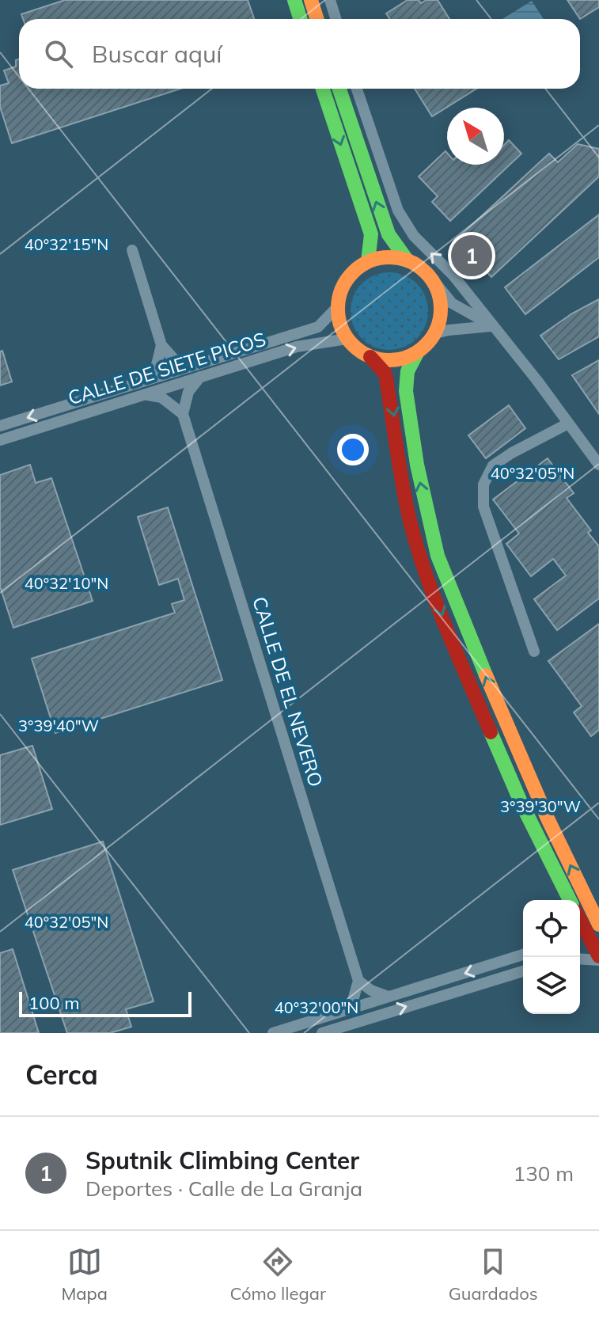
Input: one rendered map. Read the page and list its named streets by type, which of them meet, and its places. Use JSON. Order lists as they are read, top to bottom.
{
  "streets": {
    "street": ["CALLE DE SIETE PICOS", "CALLE DE EL NEVERO"]
  },
  "scale_bar": "100 m",
  "north": "top left",
  "page": {
    "search": "Buscar aquí",
    "pins": "1",
    "scale": "100 m",
    "heading": "Cerca",
    "list": [
      {
        "mark": "1",
        "name": "Sputnik Climbing Center",
        "note": "Deportes · Calle de La Granja",
        "value": "130 m"
      }
    ],
    "nav": ["Mapa", "Cómo llegar", "Guardados"]
  },
  "coordinates": [
    "40°32'15\"N",
    "40°32'05\"N",
    "40°32'10\"N",
    "3°39'40\"W",
    "3°39'30\"W",
    "40°32'00\"N"
  ]
}
